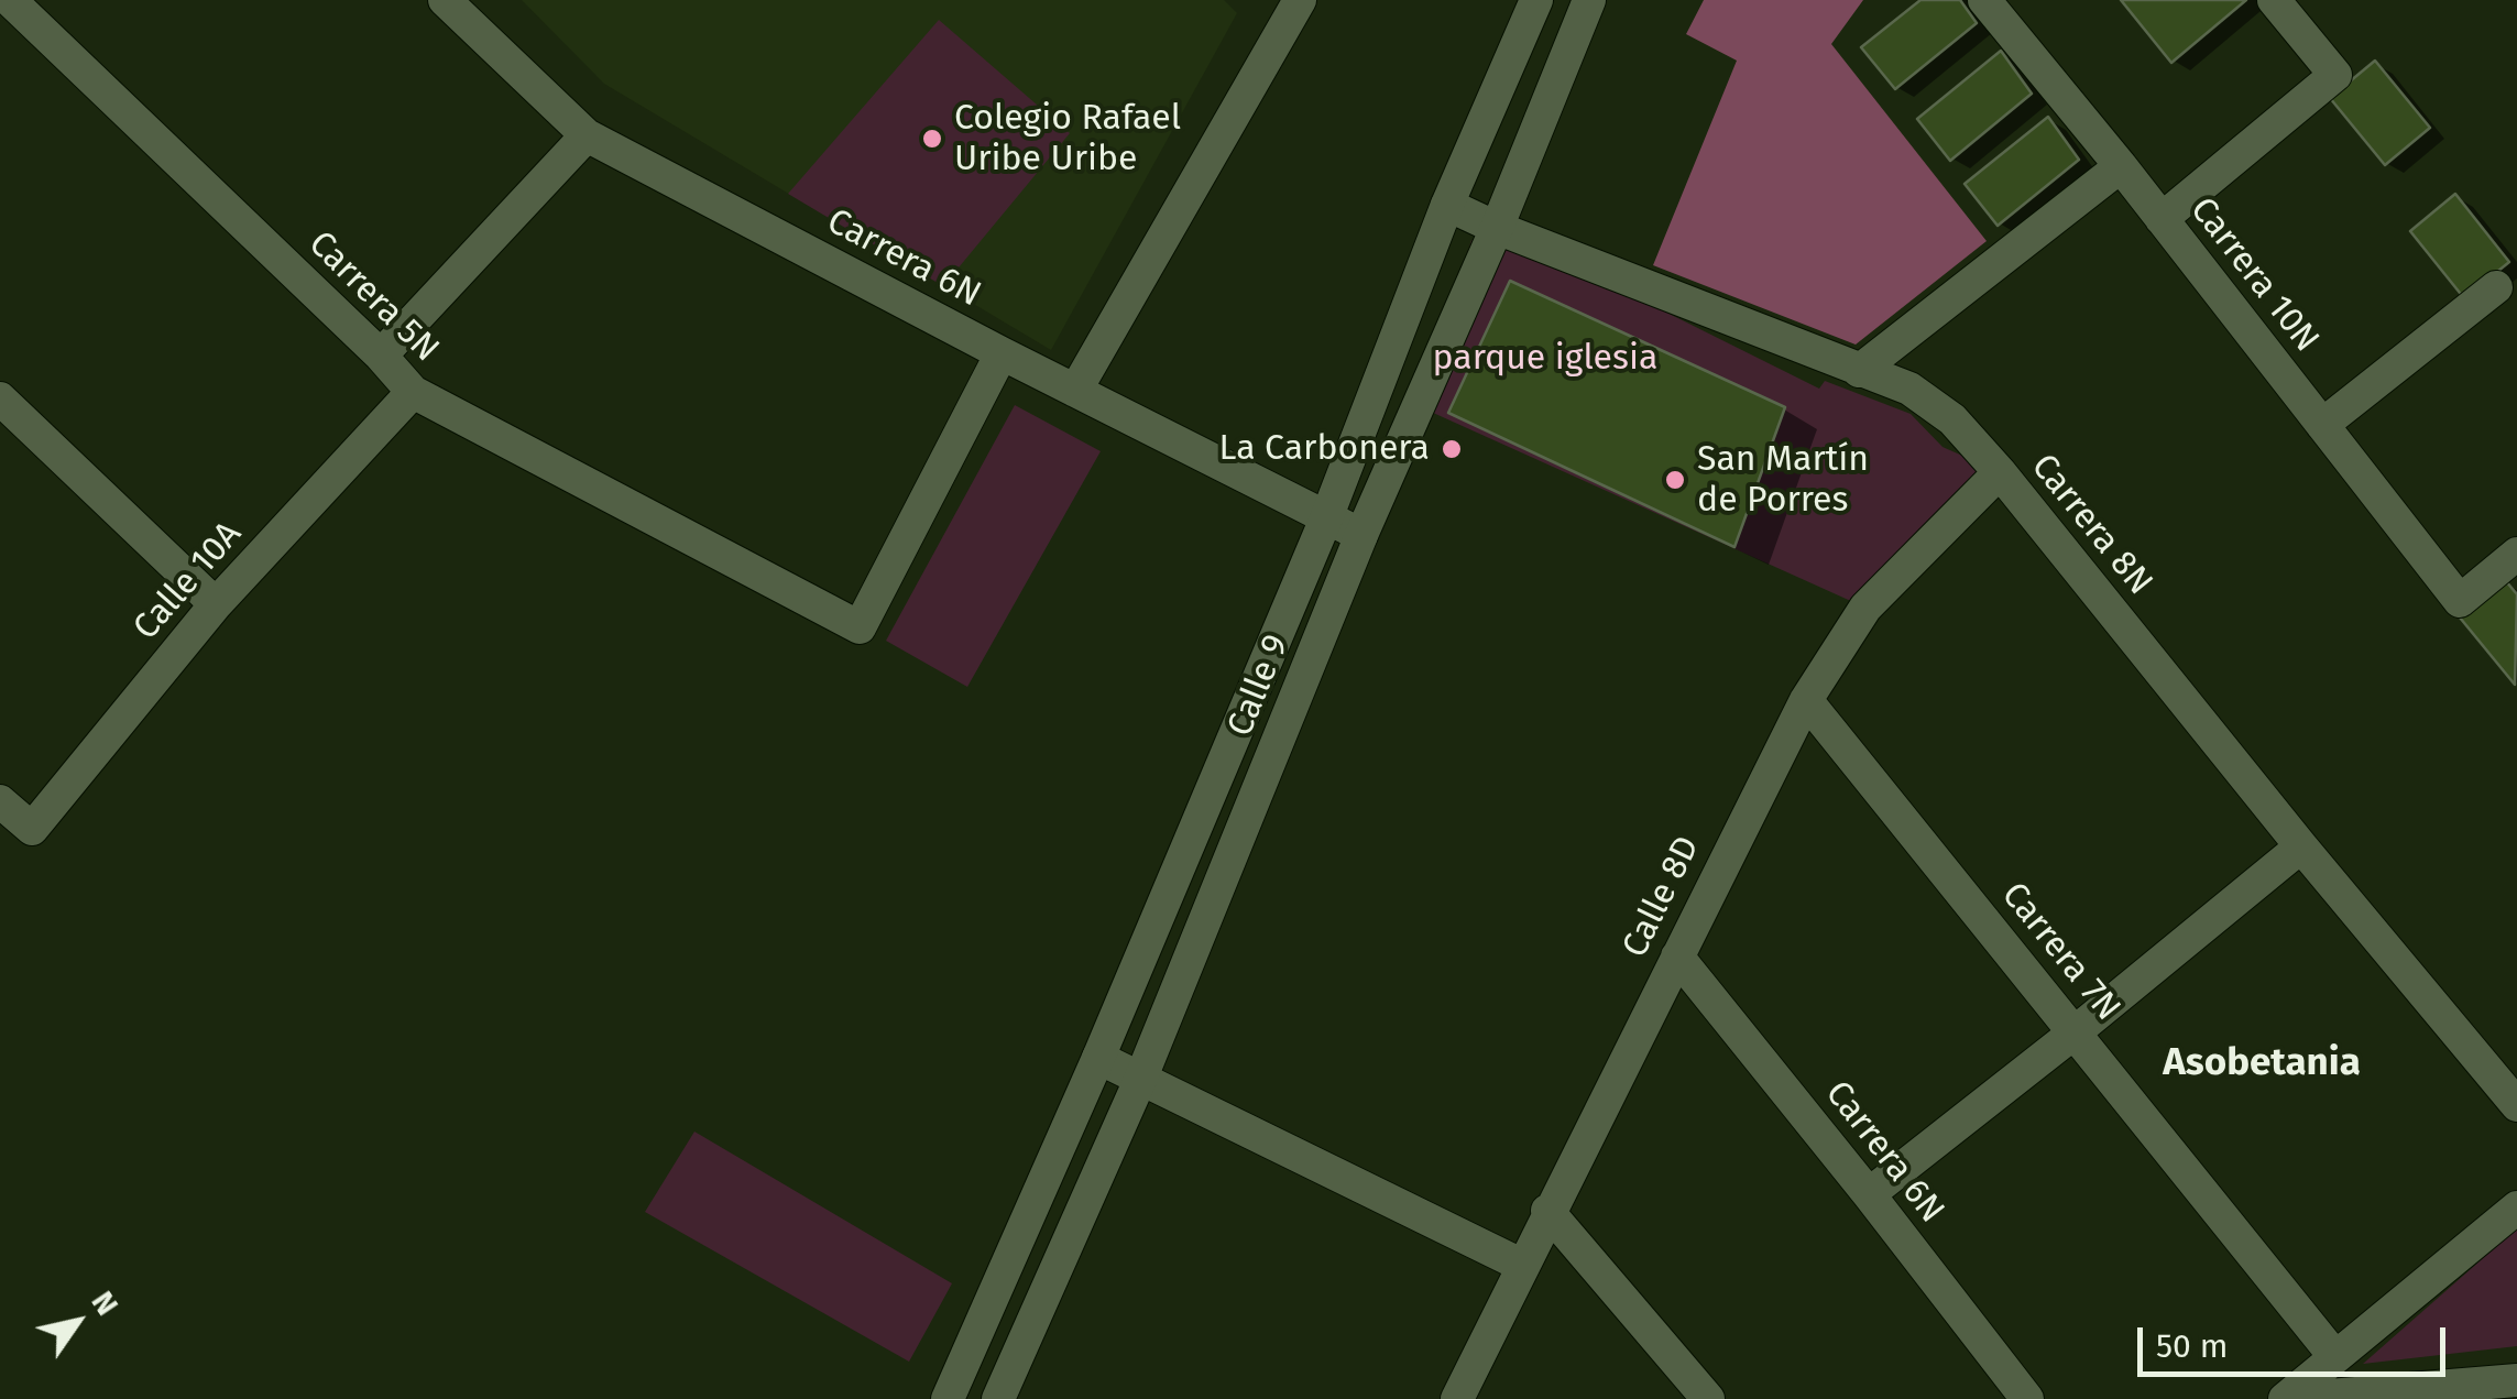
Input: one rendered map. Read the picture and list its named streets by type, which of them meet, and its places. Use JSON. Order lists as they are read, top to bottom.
{
  "streets": {
    "street": [
      "Carrera 6N",
      "Carrera 10N",
      "Carrera 5N",
      "Carrera 8N",
      "Calle 10A",
      "Calle 9",
      "Calle 8D",
      "Carrera 7N"
    ]
  },
  "crossings": [
    ["Carrera 6N", "Carrera 5N"],
    ["Carrera 6N", "Calle 9"],
    ["Carrera 6N", "Calle 8D"],
    ["Carrera 5N", "Calle 10A"],
    ["Carrera 8N", "Calle 9"],
    ["Carrera 8N", "Calle 8D"],
    ["Calle 8D", "Carrera 7N"]
  ],
  "districts": ["Asobetania"],
  "parks": ["parque iglesia"],
  "places": ["Colegio Rafael Uribe Uribe", "La Carbonera", "San Martín de Porres"],
  "scale_bar": "50 m",
  "north": "top right"
}
